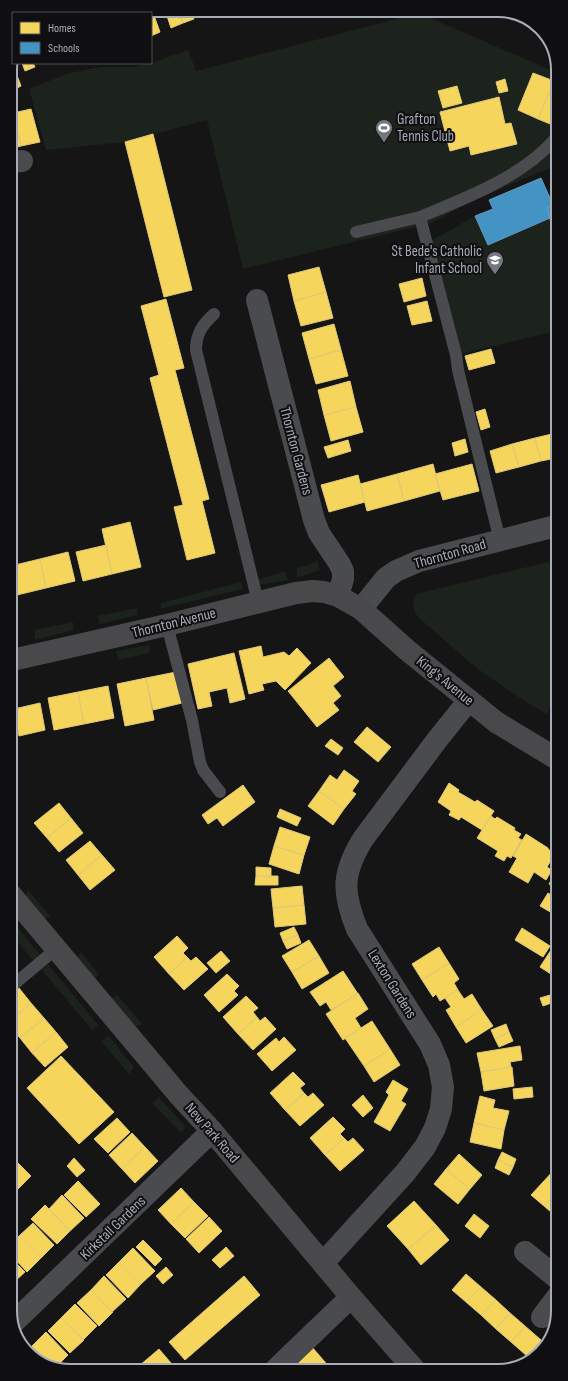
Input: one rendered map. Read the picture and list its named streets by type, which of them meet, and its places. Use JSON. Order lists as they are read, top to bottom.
{
  "streets": {
    "street": [
      "Thornton Gardens",
      "Thornton Road",
      "Thornton Avenue",
      "King's Avenue",
      "Lexton Gardens",
      "New Park Road",
      "Kirkstall Gardens"
    ]
  },
  "crossings": [
    ["Thornton Gardens", "Thornton Avenue"],
    ["Thornton Gardens", "King's Avenue"],
    ["Thornton Road", "King's Avenue"],
    ["Thornton Avenue", "King's Avenue"],
    ["King's Avenue", "Lexton Gardens"],
    ["Lexton Gardens", "New Park Road"],
    ["New Park Road", "Kirkstall Gardens"]
  ],
  "places": {
    "sports": ["Grafton Tennis Club"],
    "school or university": ["St Bede's Catholic Infant School"]
  },
  "legend": ["Homes", "Schools"]
}
